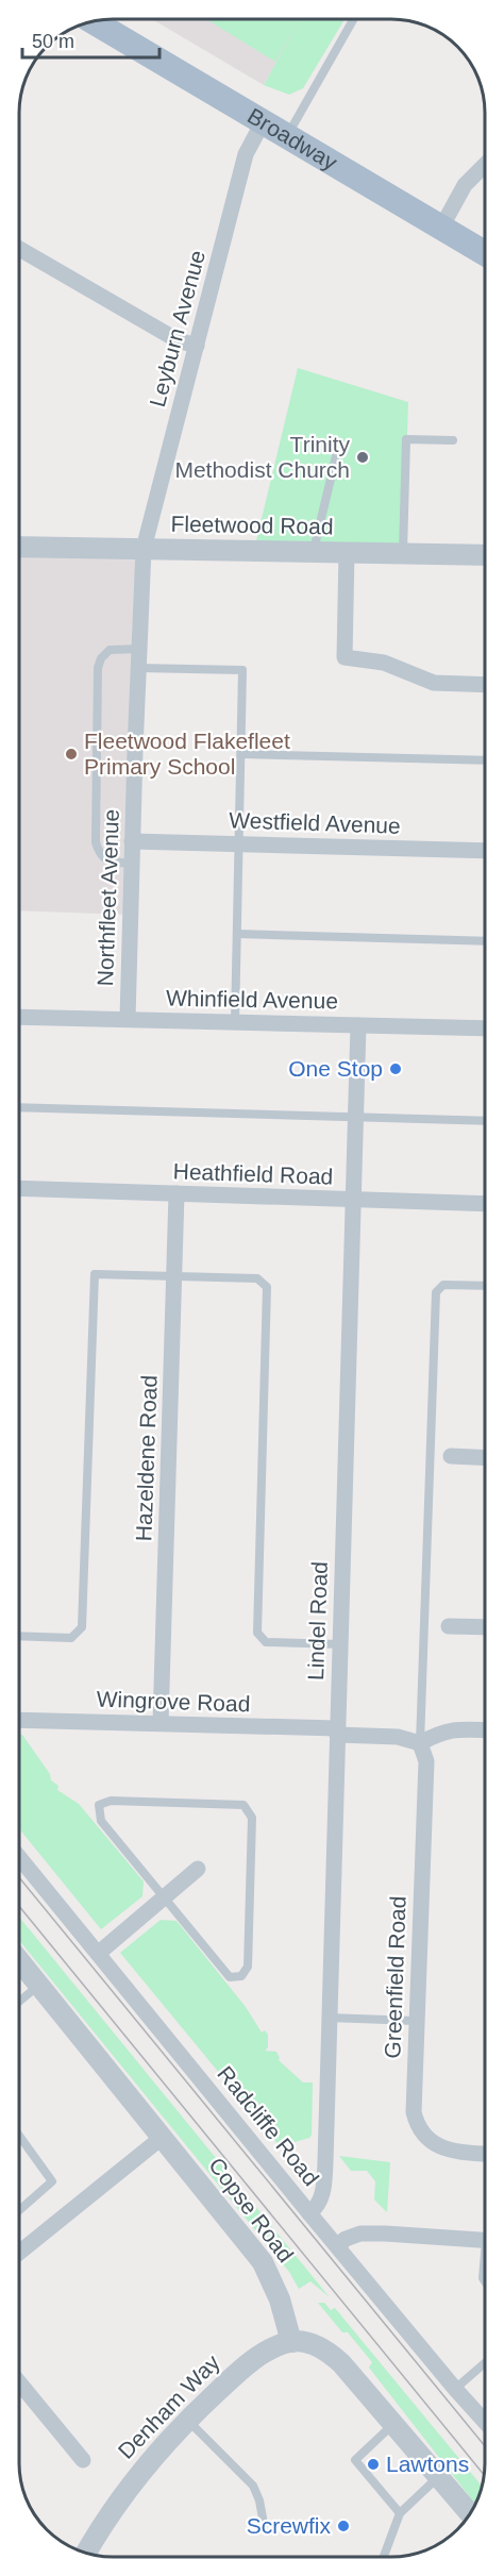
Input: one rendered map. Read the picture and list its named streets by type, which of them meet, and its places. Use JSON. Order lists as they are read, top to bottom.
{
  "streets": {
    "main road": ["Broadway"],
    "street": [
      "Leyburn Avenue",
      "Fleetwood Road",
      "Westfield Avenue",
      "Northfleet Avenue",
      "Whinfield Avenue",
      "Heathfield Road",
      "Hazeldene Road",
      "Lindel Road",
      "Wingrove Road",
      "Greenfield Road",
      "Radcliffe Road",
      "Copse Road",
      "Denham Way"
    ]
  },
  "crossings": [
    ["Broadway", "Leyburn Avenue"],
    ["Leyburn Avenue", "Fleetwood Road"],
    ["Leyburn Avenue", "Northfleet Avenue"],
    ["Fleetwood Road", "Northfleet Avenue"],
    ["Westfield Avenue", "Northfleet Avenue"],
    ["Northfleet Avenue", "Whinfield Avenue"],
    ["Whinfield Avenue", "Lindel Road"],
    ["Heathfield Road", "Hazeldene Road"],
    ["Heathfield Road", "Lindel Road"],
    ["Hazeldene Road", "Wingrove Road"],
    ["Lindel Road", "Wingrove Road"],
    ["Lindel Road", "Radcliffe Road"],
    ["Copse Road", "Denham Way"]
  ],
  "places": [
    "Trinity Methodist Church",
    "Fleetwood Flakefleet Primary School",
    "One Stop",
    "Lawtons",
    "Screwfix"
  ],
  "scale_bar": "50 m"
}
